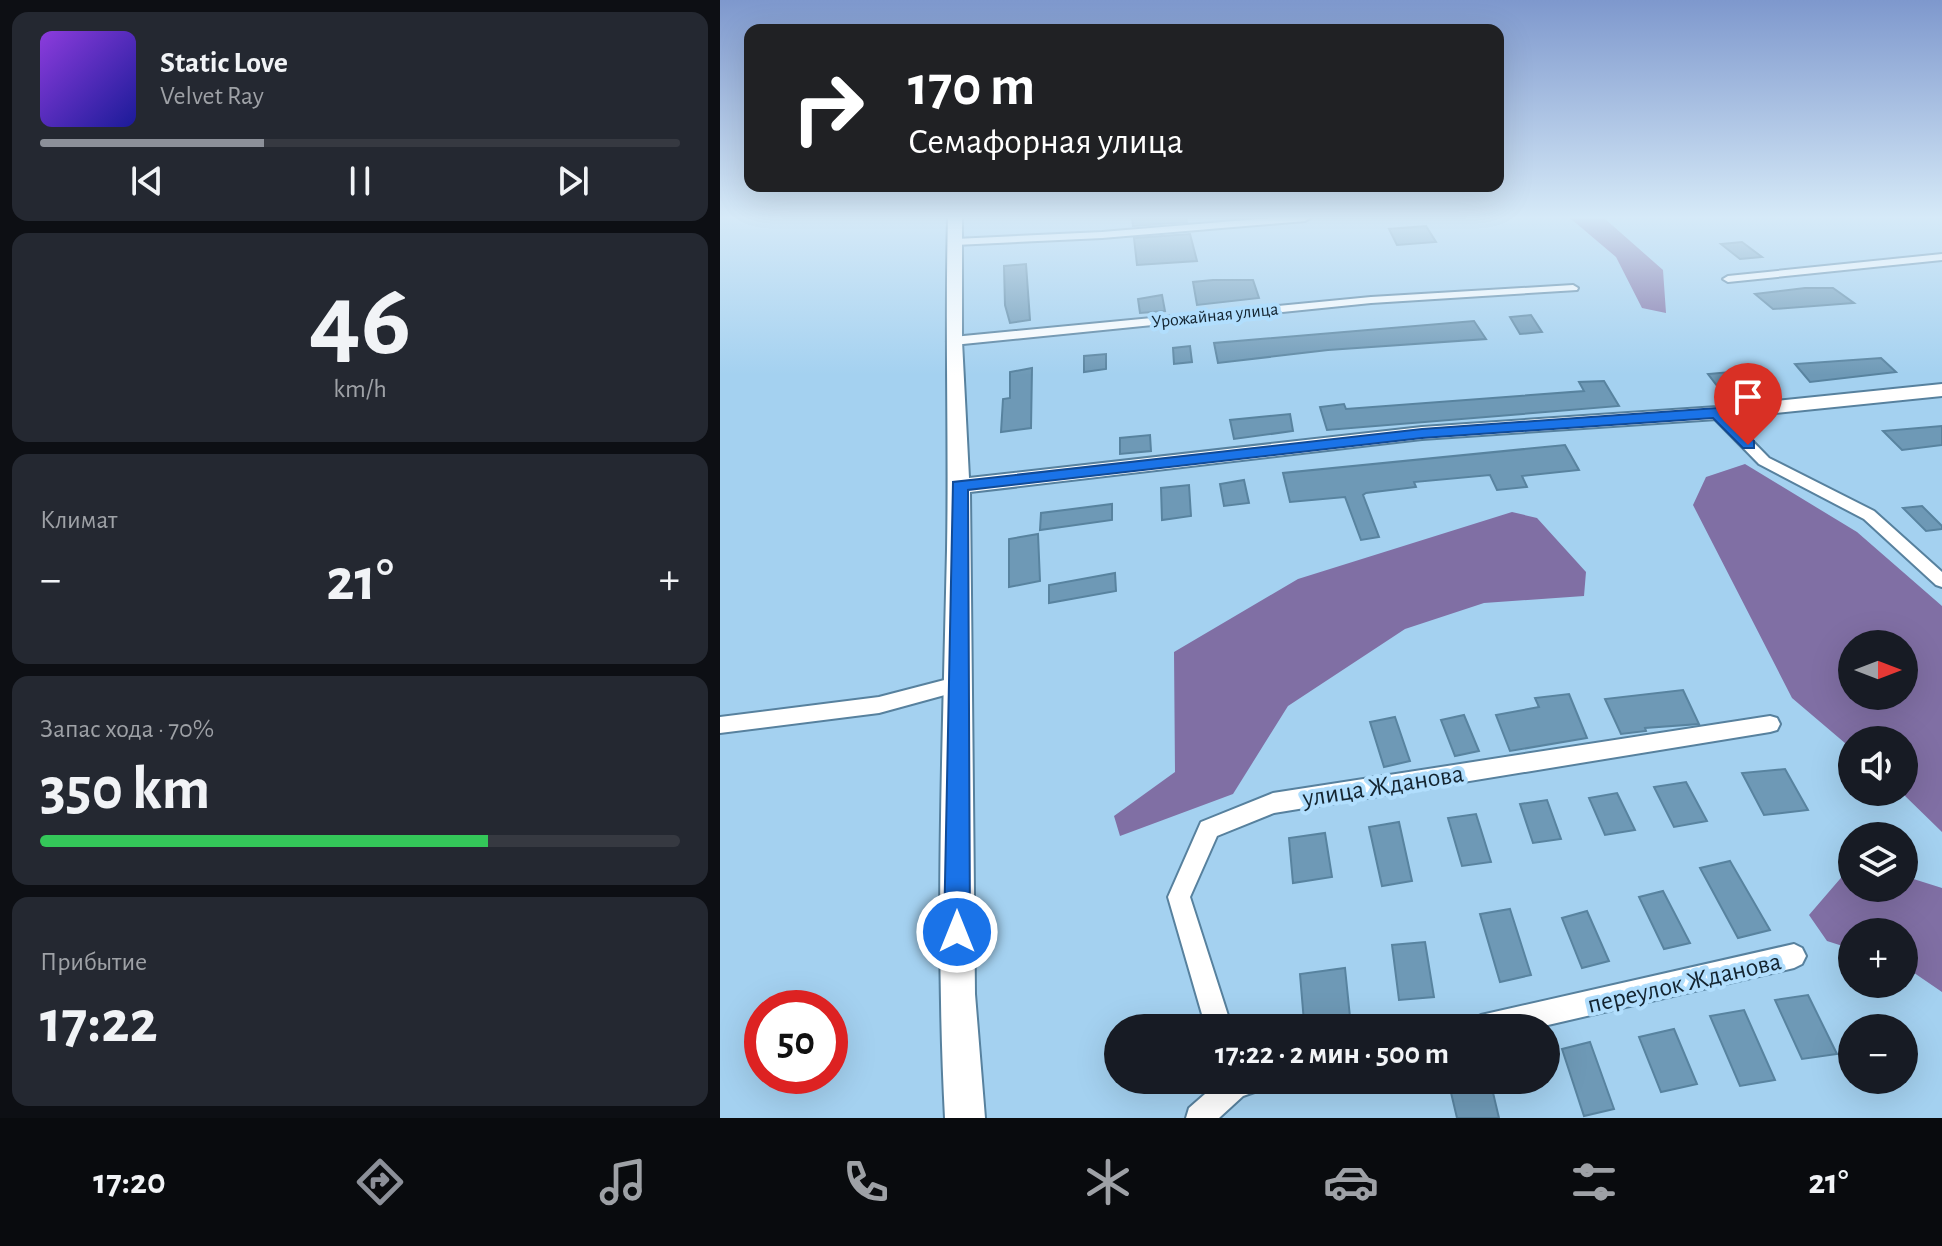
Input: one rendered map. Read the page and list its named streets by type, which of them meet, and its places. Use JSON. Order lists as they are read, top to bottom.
{
  "streets": {
    "street": ["Урожайная улица", "улица Жданова", "переулок Жданова"]
  },
  "north": "right",
  "page": {
    "turn": ["170 m", "Семафорная улица"],
    "song": ["Static Love", "Velvet Ray"],
    "tile": [
      ["46", "km/h"],
      "Климат",
      ["Запас хода · 70%", "350 km"],
      ["Прибытие", "17:22"]
    ],
    "heat": ["−", "21°", "+"],
    "map_buttons": ["+", "−"],
    "limit": "50",
    "trip": "17:22 · 2 мин · 500 m",
    "tabs": ["17:20", "21°"]
  }
}
